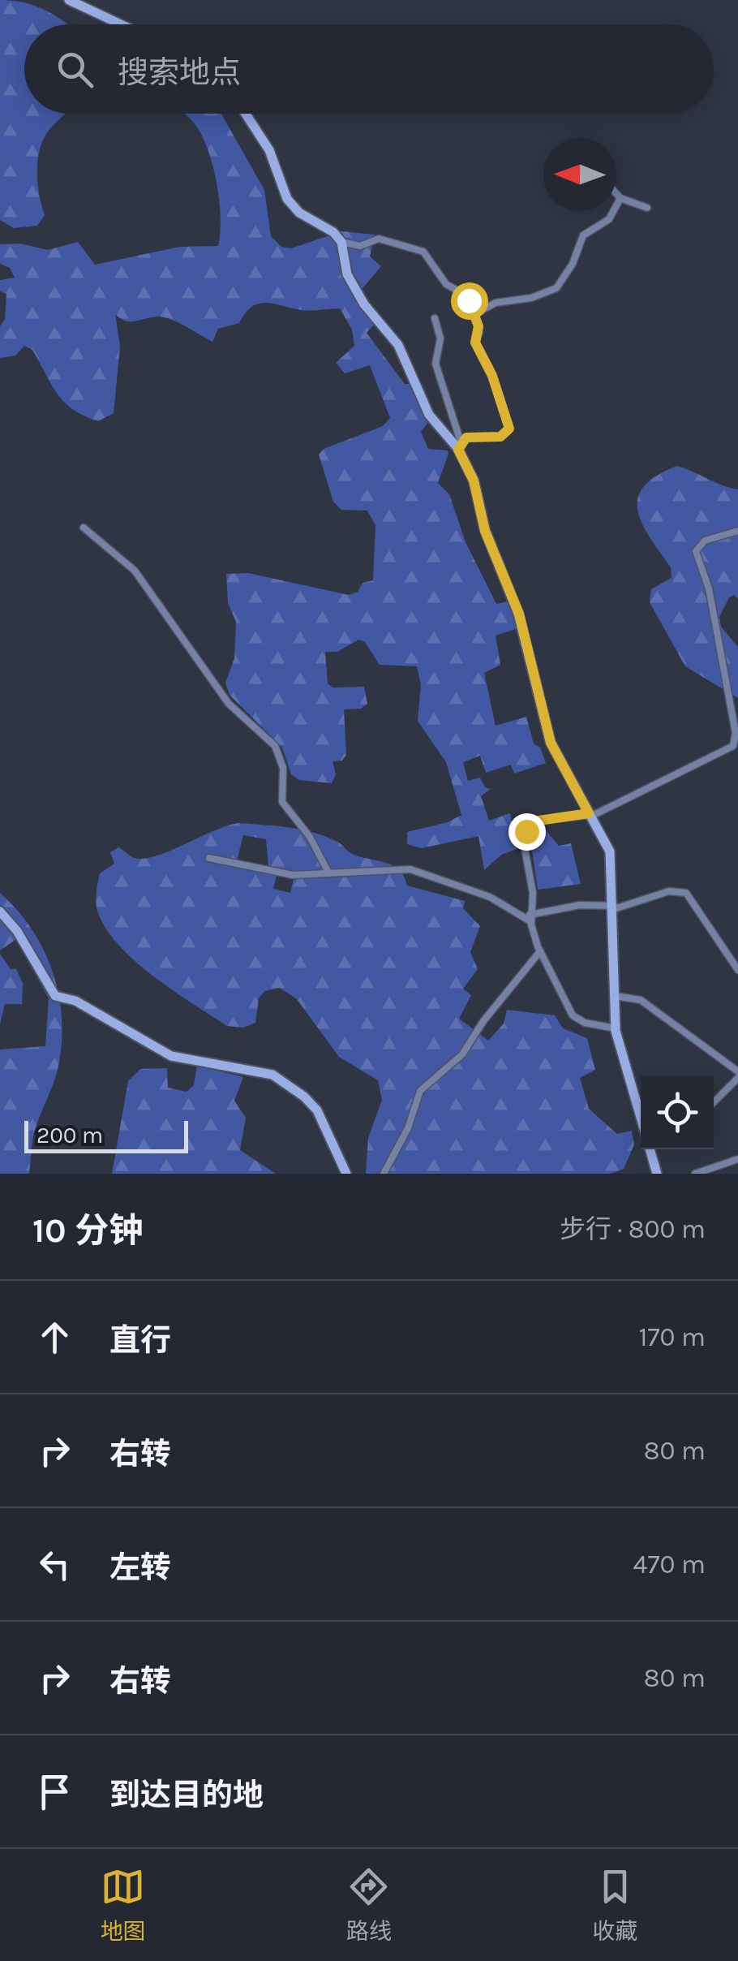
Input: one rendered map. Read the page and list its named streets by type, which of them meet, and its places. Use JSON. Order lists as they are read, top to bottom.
{
  "scale_bar": "200 m",
  "north": "left",
  "page": {
    "search": "搜索地点",
    "scale": "200 m",
    "heading": ["10 分钟", "步行 · 800 m"],
    "list": [
      ["直行", "170 m"],
      ["右转", "80 m"],
      ["左转", "470 m"],
      ["右转", "80 m"],
      "到达目的地"
    ],
    "nav": ["地图", "路线", "收藏"]
  }
}
